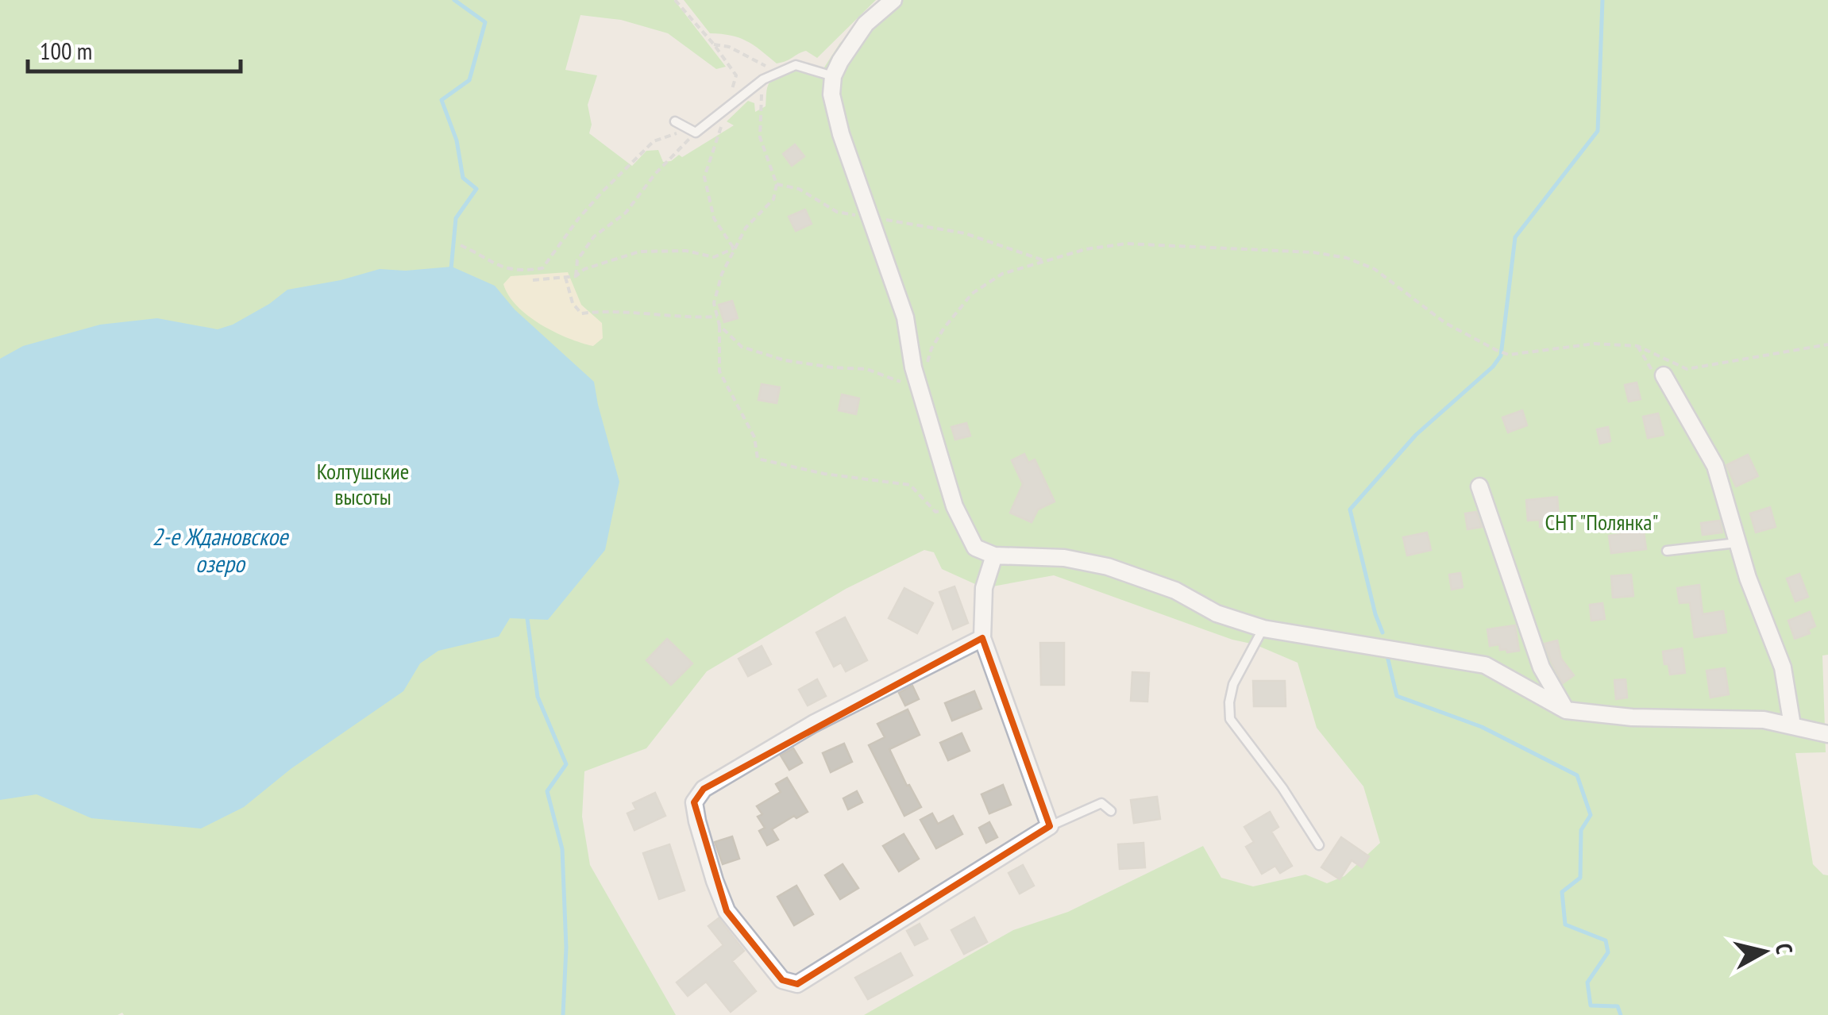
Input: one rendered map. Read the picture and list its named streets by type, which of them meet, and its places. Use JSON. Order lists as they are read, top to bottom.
{
  "water": ["2-е Ждановское озеро"],
  "parks": ["Колтушские высоты", "СНТ \"Полянка\""],
  "scale_bar": "100 m",
  "north": "right"
}
